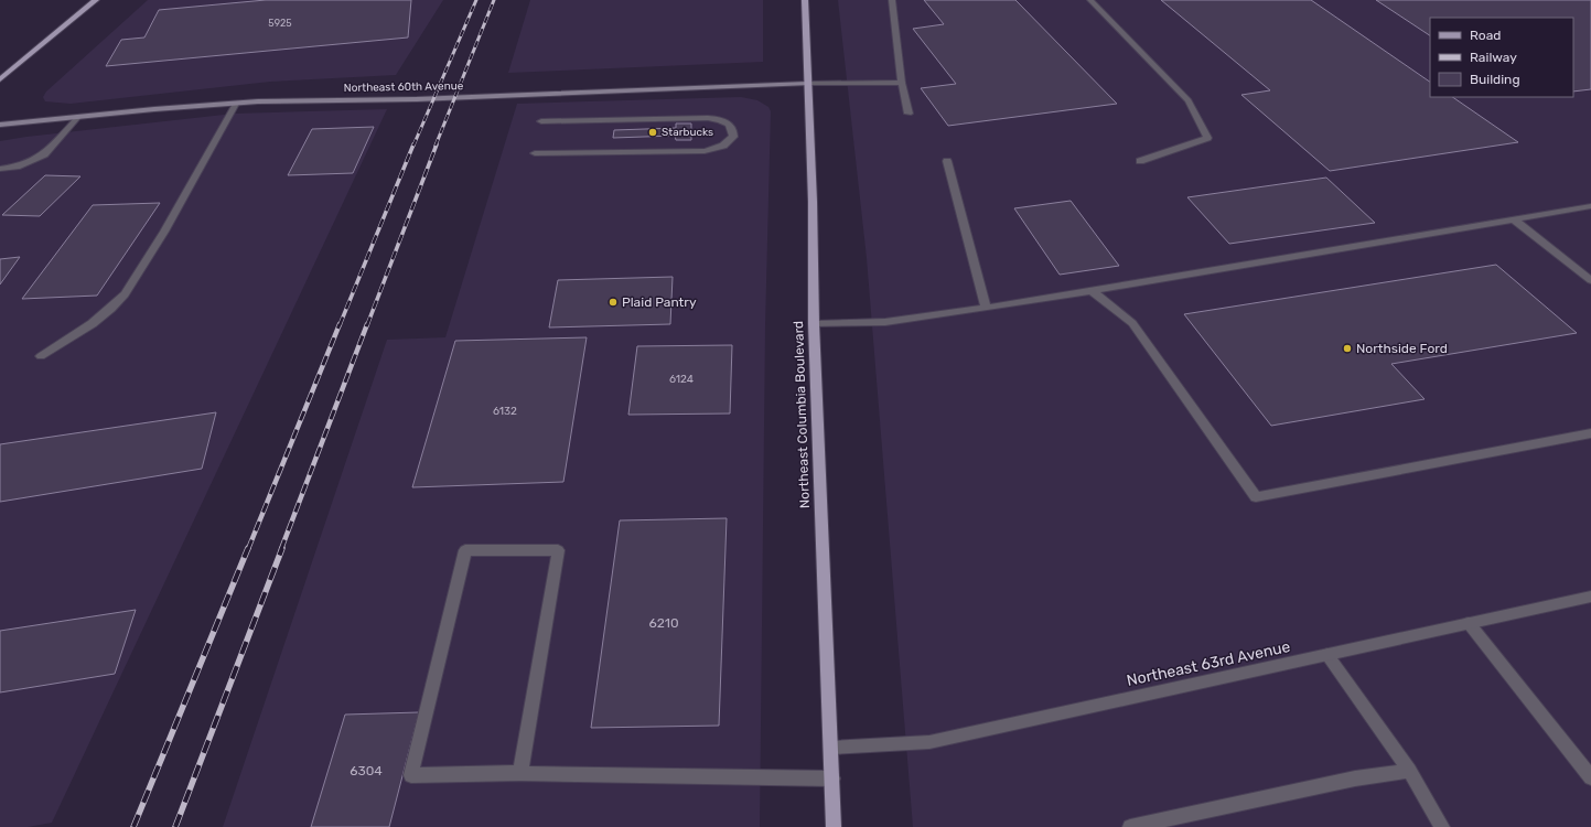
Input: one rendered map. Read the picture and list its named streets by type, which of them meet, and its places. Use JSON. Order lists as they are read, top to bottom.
{
  "streets": {
    "main road": ["Northeast Columbia Boulevard"],
    "street": ["Northeast 60th Avenue", "Northeast 63rd Avenue"]
  },
  "crossings": [
    ["Northeast 60th Avenue", "Northeast Columbia Boulevard"],
    ["Northeast Columbia Boulevard", "Northeast 63rd Avenue"]
  ],
  "places": ["Starbucks", "Plaid Pantry", "Northside Ford"],
  "house_numbers": [
    "5925",
    "6124",
    "6132",
    "6210",
    "6304"
  ],
  "legend": ["Road", "Railway", "Building"]
}
